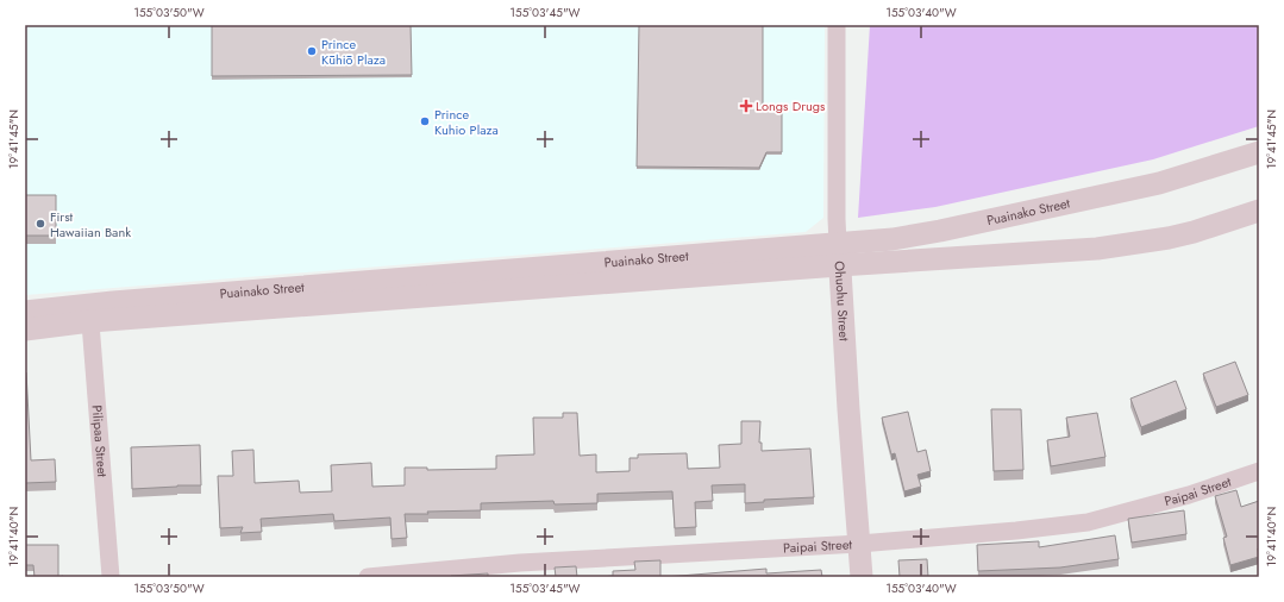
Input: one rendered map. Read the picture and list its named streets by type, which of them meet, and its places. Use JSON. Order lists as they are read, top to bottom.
{
  "streets": {
    "street": [
      "Puainako Street",
      "Ohuohu Street",
      "Pilipaa Street",
      "Paipai Street"
    ]
  },
  "crossings": [
    ["Puainako Street", "Ohuohu Street"],
    ["Puainako Street", "Pilipaa Street"],
    ["Ohuohu Street", "Paipai Street"]
  ],
  "places": {
    "other": ["Prince Kūhiō Plaza", "Prince Kuhio Plaza", "First Hawaiian Bank"],
    "health": ["Longs Drugs"]
  },
  "coordinates": [
    "155°03'50\"W",
    "155°03'45\"W",
    "155°03'40\"W",
    "19°41'45\"N",
    "19°41'40\"N"
  ]
}
